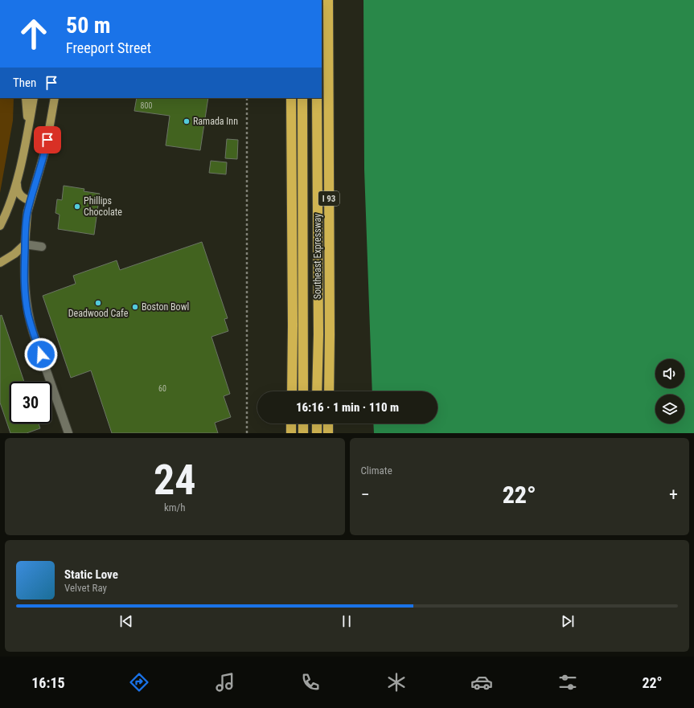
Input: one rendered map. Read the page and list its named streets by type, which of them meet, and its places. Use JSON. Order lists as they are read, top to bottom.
{
  "streets": {
    "highway": ["I 93", "Southeast Expressway"]
  },
  "places": [
    "Ramada Inn",
    "Phillips Chocolate",
    "Deadwood Cafe",
    "Boston Bowl"
  ],
  "house_numbers": ["800", "60"],
  "page": {
    "turn": ["50 m", "Freeport Street"],
    "then": "Then",
    "limit": "30",
    "trip": "16:16 · 1 min · 110 m",
    "tile": [
      ["24", "km/h"],
      "Climate"
    ],
    "heat": ["−", "22°", "+"],
    "song": ["Static Love", "Velvet Ray"],
    "tabs": ["16:15", "22°"]
  }
}
